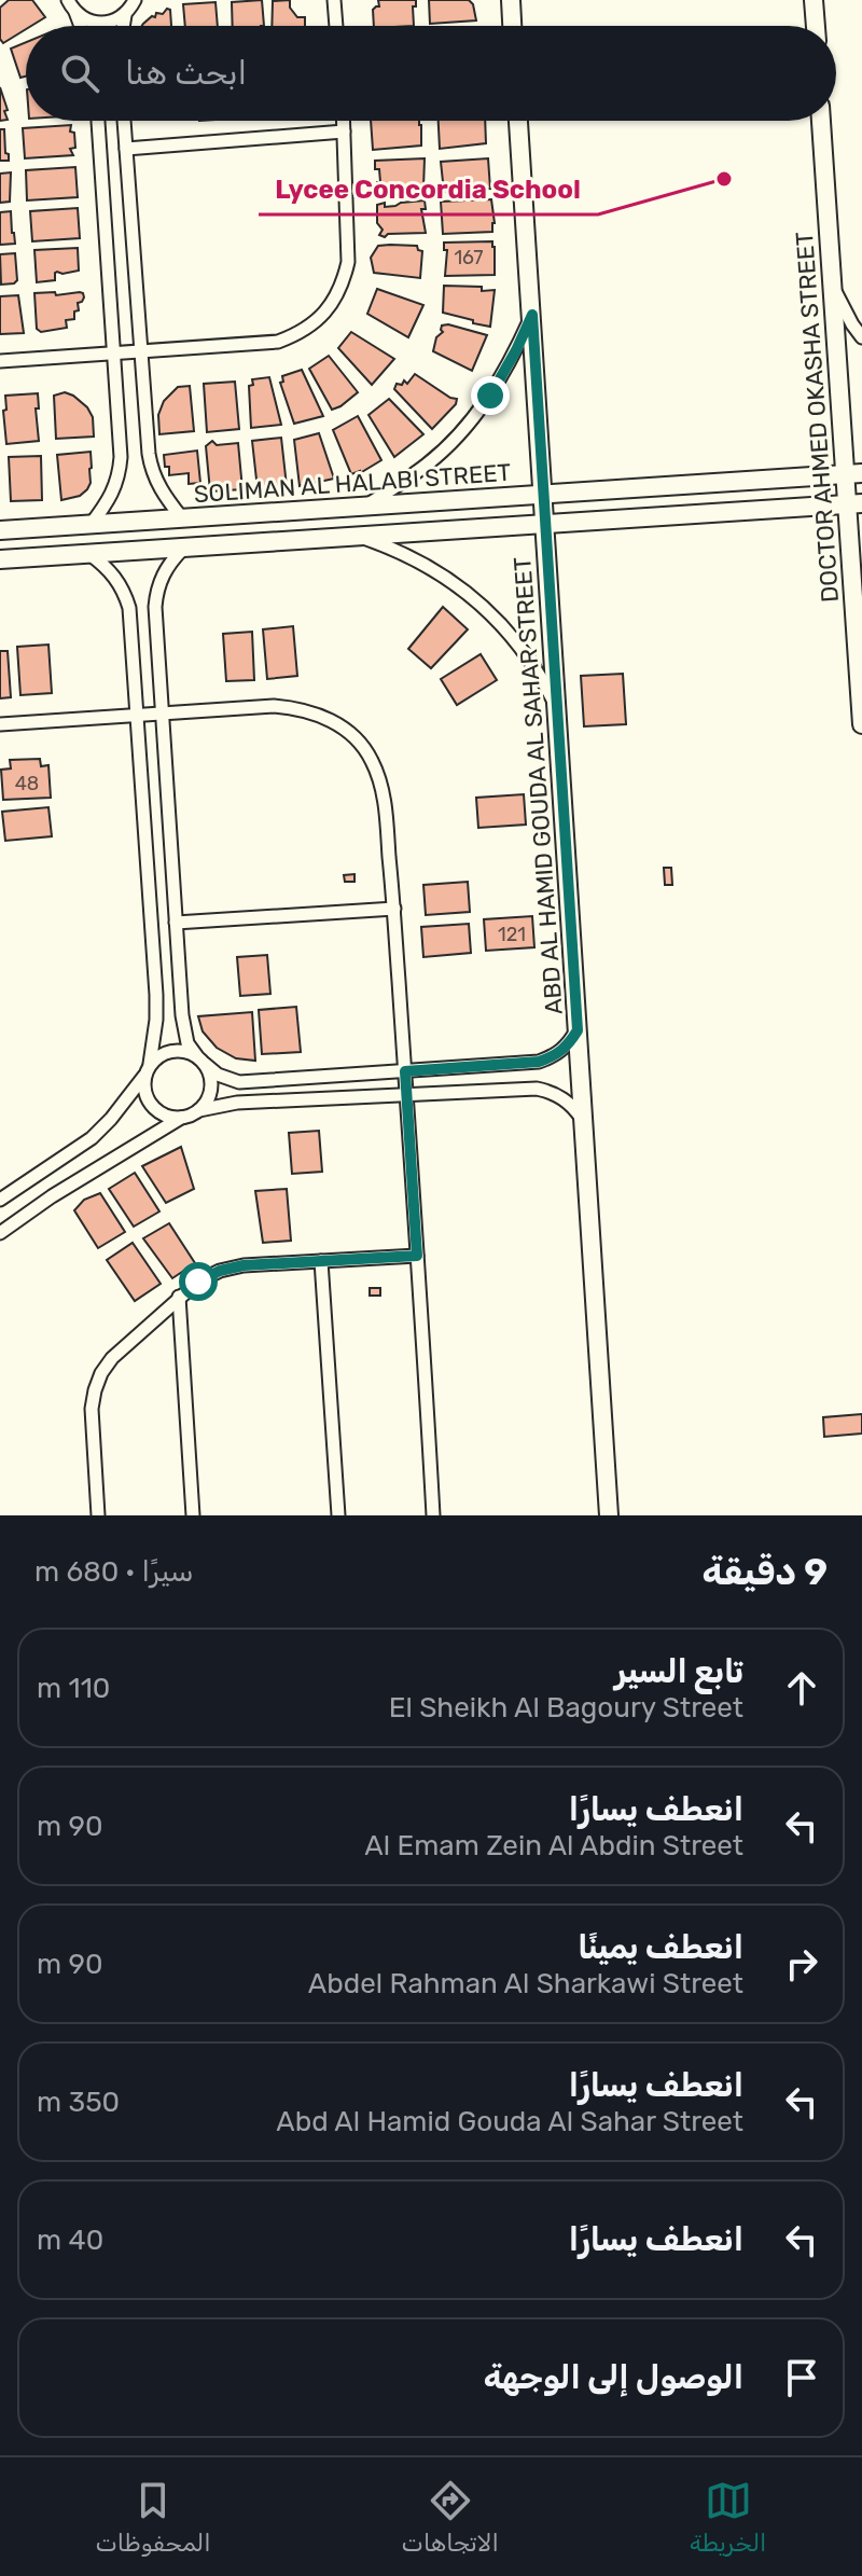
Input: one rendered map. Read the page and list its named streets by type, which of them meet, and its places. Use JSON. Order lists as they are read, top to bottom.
{
  "streets": {
    "street": ["DOCTOR AHMED OKASHA STREET", "SOLIMAN AL HALABI STREET", "ABD AL HAMID GOUDA AL SAHAR STREET"]
  },
  "crossings": [
    ["DOCTOR AHMED OKASHA STREET", "SOLIMAN AL HALABI STREET"],
    ["SOLIMAN AL HALABI STREET", "ABD AL HAMID GOUDA AL SAHAR STREET"]
  ],
  "places": ["Lycee Concordia School"],
  "house_numbers": ["167", "48", "121"],
  "page": {
    "search": "ابحث هنا",
    "heading": ["9 دقيقة", "سيرًا · 680 m"],
    "list": [
      ["تابع السير", "El Sheikh Al Bagoury Street", "110 m"],
      ["انعطف يسارًا", "Al Emam Zein Al Abdin Street", "90 m"],
      ["انعطف يمينًا", "Abdel Rahman Al Sharkawi Street", "90 m"],
      ["انعطف يسارًا", "Abd Al Hamid Gouda Al Sahar Street", "350 m"],
      ["انعطف يسارًا", "40 m"],
      "الوصول إلى الوجهة"
    ],
    "nav": ["الخريطة", "الاتجاهات", "المحفوظات"]
  }
}
